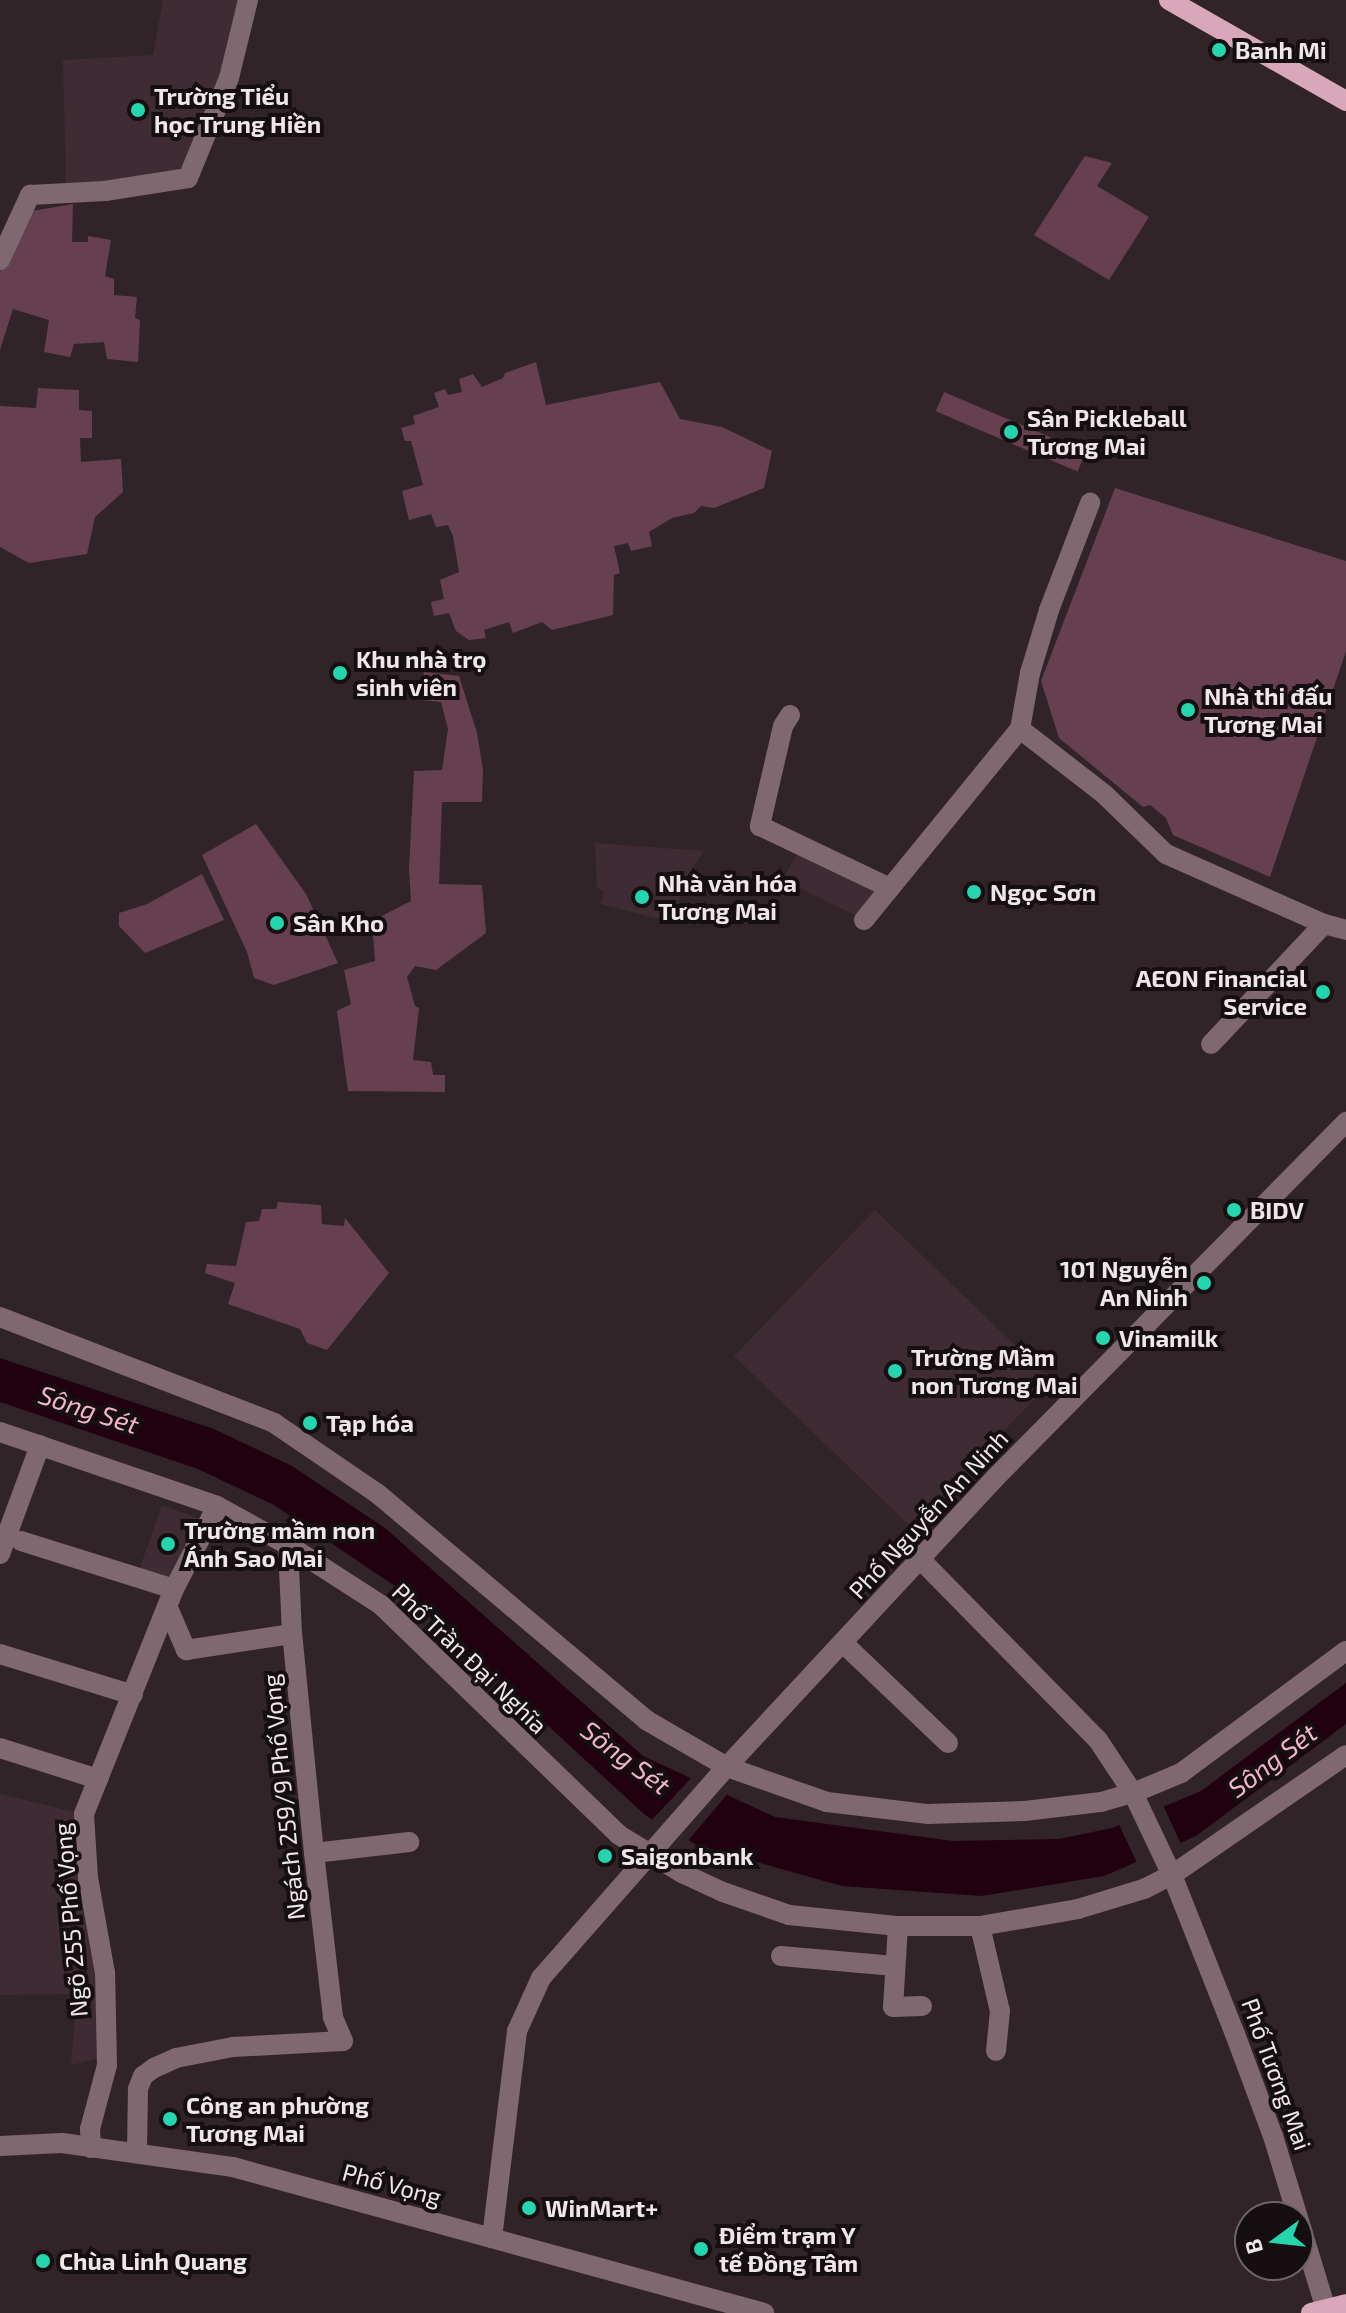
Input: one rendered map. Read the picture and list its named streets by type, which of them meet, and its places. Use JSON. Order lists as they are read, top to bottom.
{
  "streets": {
    "street": [
      "Phố Nguyễn An Ninh",
      "Phố Trần Đại Nghĩa",
      "Ngách 259/9 Phố Vọng",
      "Ngõ 255 Phố Vọng",
      "Phố Tương Mai",
      "Phố Vọng"
    ]
  },
  "crossings": [
    ["Phố Nguyễn An Ninh", "Phố Trần Đại Nghĩa"],
    ["Phố Trần Đại Nghĩa", "Ngách 259/9 Phố Vọng"],
    ["Phố Trần Đại Nghĩa", "Ngõ 255 Phố Vọng"],
    ["Phố Trần Đại Nghĩa", "Phố Tương Mai"],
    ["Ngách 259/9 Phố Vọng", "Phố Vọng"],
    ["Ngõ 255 Phố Vọng", "Phố Vọng"]
  ],
  "water": ["Sông Sét"],
  "places": [
    "Banh Mi",
    "Trường Tiểu học Trung Hiền",
    "Sân Pickleball Tương Mai",
    "Khu nhà trọ sinh viên",
    "Nhà thi đấu Tương Mai",
    "Ngọc Sơn",
    "Nhà văn hóa Tương Mai",
    "Sân Kho",
    "AEON Financial Service",
    "BIDV",
    "101 Nguyễn An Ninh",
    "Vinamilk",
    "Trường Mầm non Tương Mai",
    "Tạp hóa",
    "Trường mầm non Ánh Sao Mai",
    "Saigonbank",
    "Công an phường Tương Mai",
    "WinMart+",
    "Điểm trạm Y tế Đồng Tâm",
    "Chùa Linh Quang"
  ],
  "north": "left"
}
